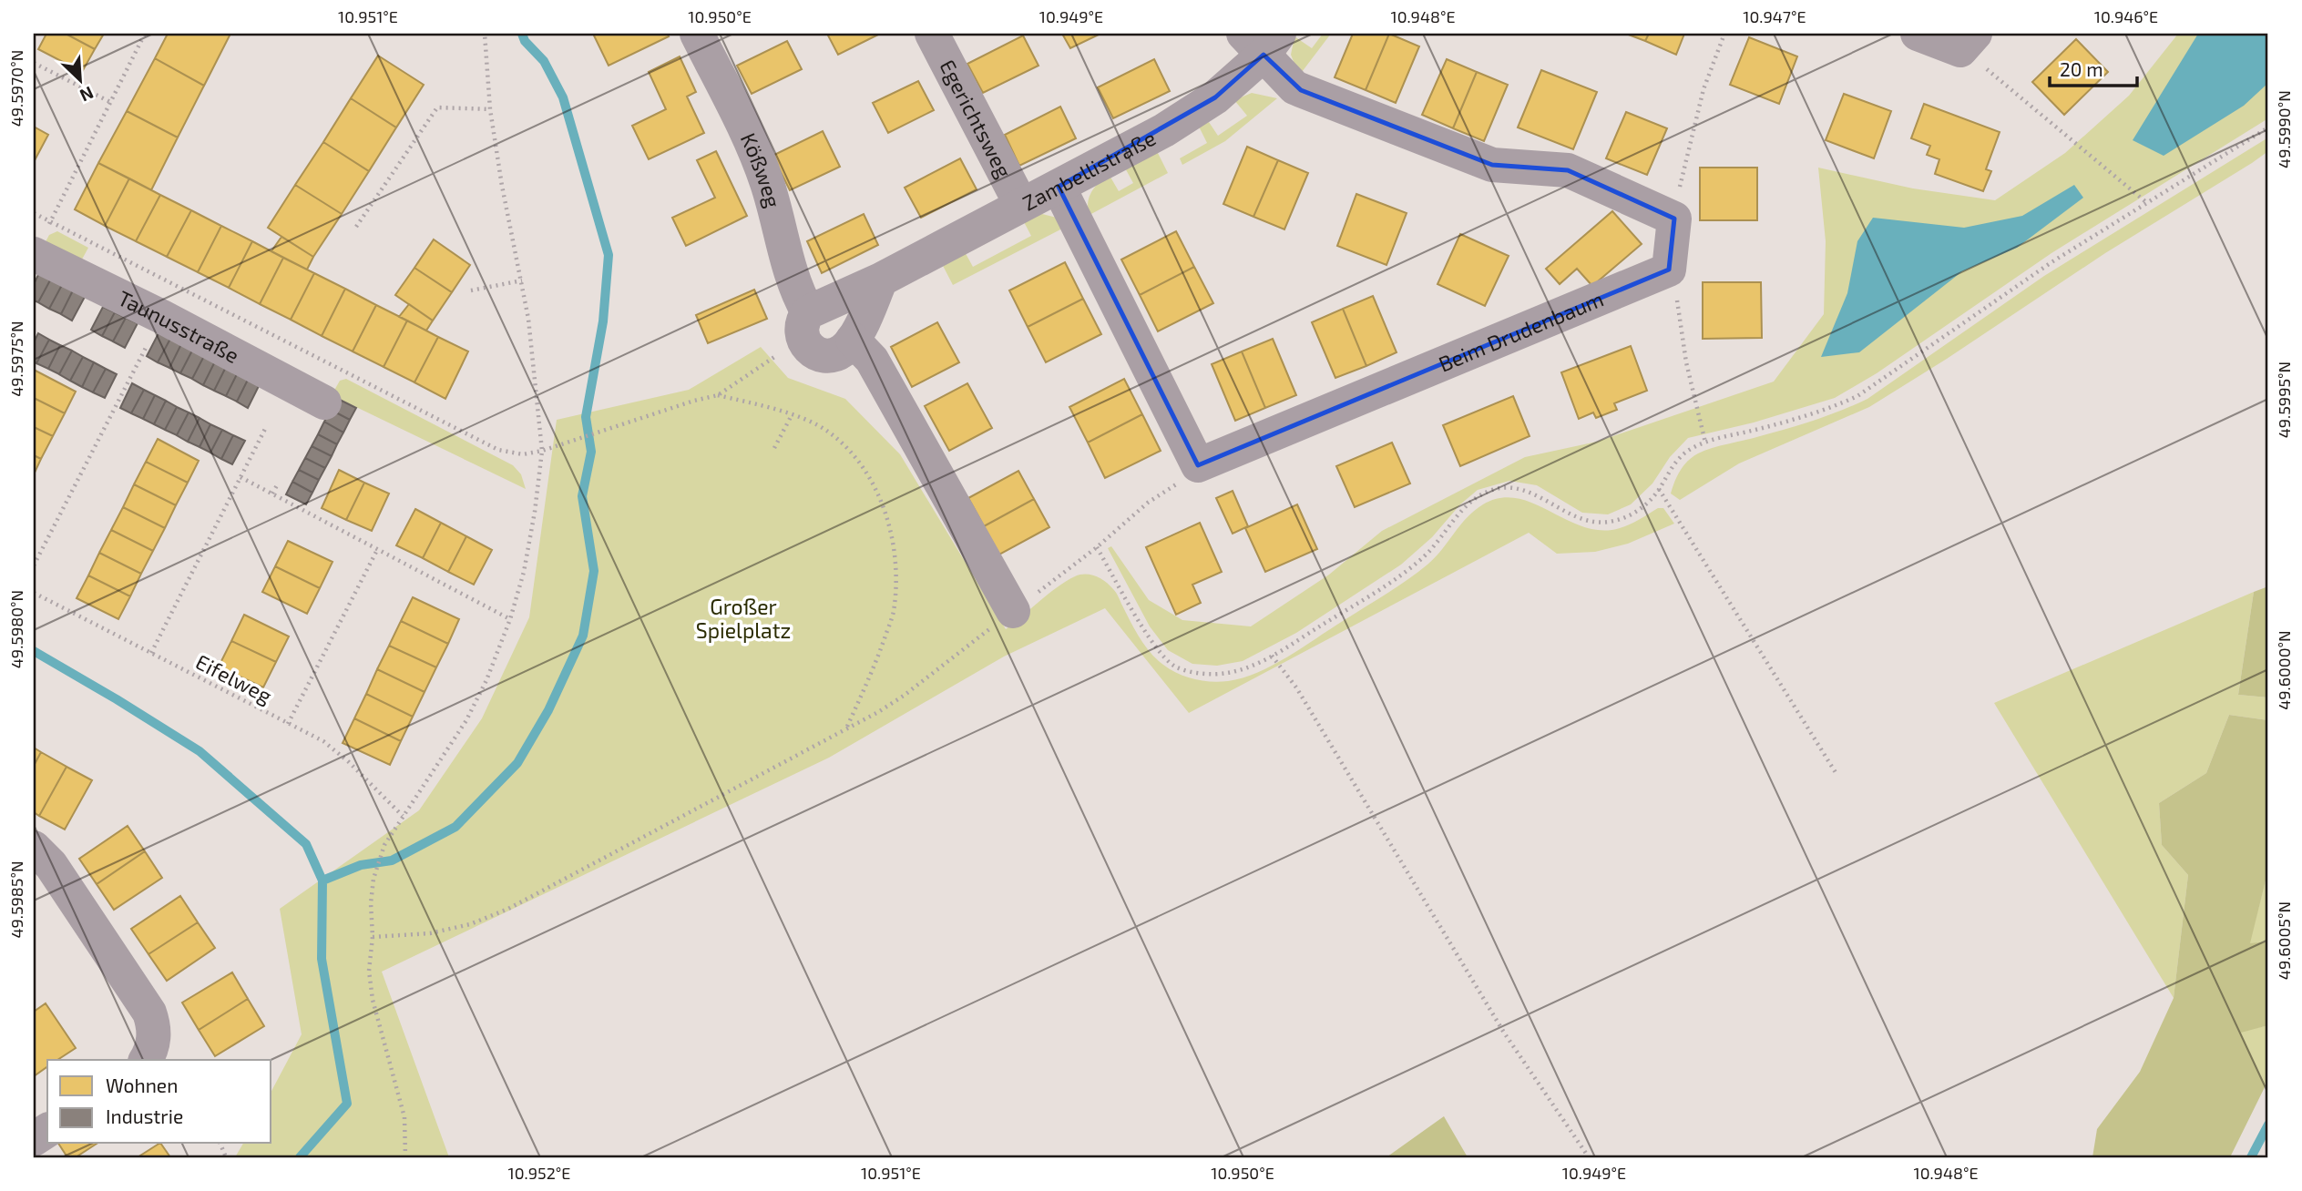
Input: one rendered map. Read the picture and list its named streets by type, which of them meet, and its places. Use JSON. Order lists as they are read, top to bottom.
{
  "streets": {
    "street": [
      "Egerichtsweg",
      "Zambellistraße",
      "Kößweg",
      "Taunusstraße",
      "Beim Drudenbaum"
    ],
    "path": ["Eifelweg"]
  },
  "crossings": [
    ["Egerichtsweg", "Zambellistraße"],
    ["Zambellistraße", "Kößweg"]
  ],
  "parks": ["Großer Spielplatz"],
  "legend": ["Wohnen", "Industrie"],
  "scale_bar": "20 m",
  "north": "bottom right",
  "coordinates": [
    "10.951°E",
    "10.950°E",
    "10.949°E",
    "10.948°E",
    "10.947°E",
    "10.946°E",
    "49.5970°N",
    "49.5990°N",
    "49.5975°N",
    "49.5995°N",
    "49.5980°N",
    "49.6000°N",
    "49.5985°N",
    "49.6005°N",
    "10.952°E"
  ]
}
